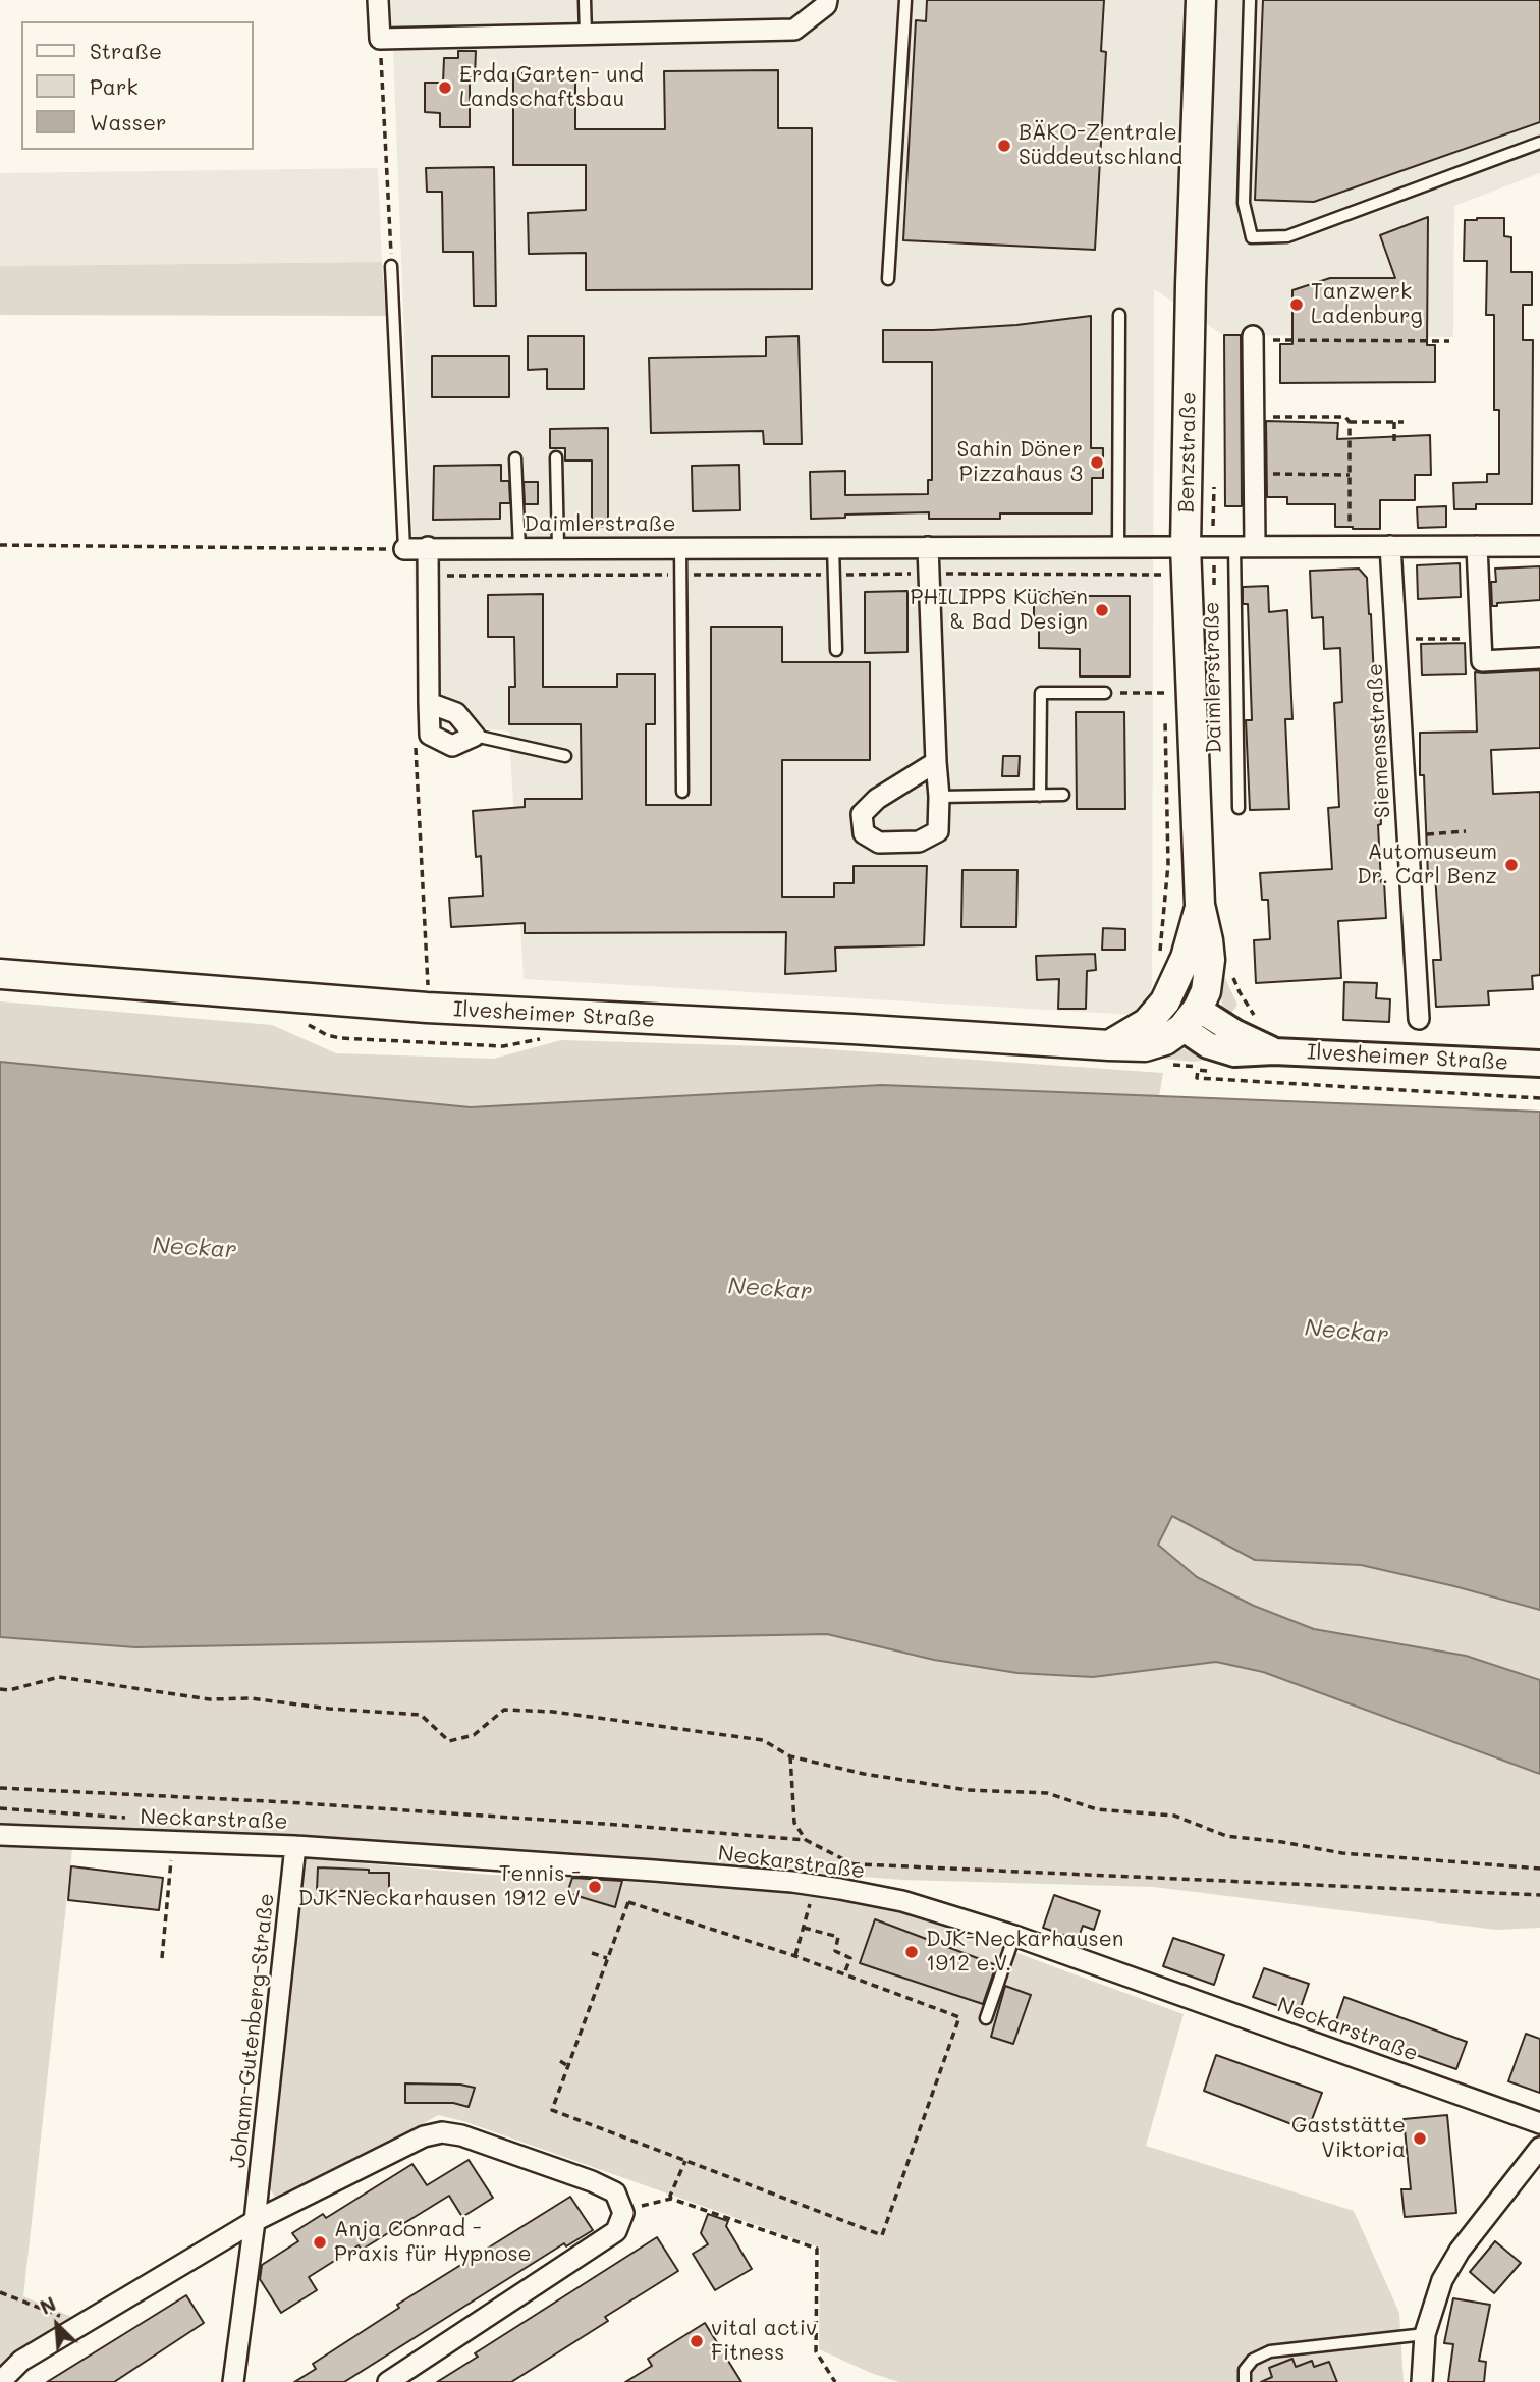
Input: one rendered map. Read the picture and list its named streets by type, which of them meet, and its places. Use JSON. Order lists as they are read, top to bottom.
{
  "streets": {
    "main road": ["Benzstraße", "Ilvesheimer Straße"],
    "street": [
      "Daimlerstraße",
      "Siemensstraße",
      "Neckarstraße",
      "Johann-Gutenberg-Straße"
    ]
  },
  "crossings": [
    ["Benzstraße", "Daimlerstraße"],
    ["Benzstraße", "Ilvesheimer Straße"],
    ["Daimlerstraße", "Siemensstraße"],
    ["Neckarstraße", "Johann-Gutenberg-Straße"]
  ],
  "water": ["Neckar"],
  "places": [
    "Erda Garten- und Landschaftsbau",
    "BÄKO-Zentrale Süddeutschland",
    "Tanzwerk Ladenburg",
    "Sahin Döner Pizzahaus 3",
    "PHILIPPS Küchen & Bad Design",
    "Automuseum Dr. Carl Benz",
    "Tennis - DJK-Neckarhausen 1912 eV",
    "DJK-Neckarhausen 1912 e.V.",
    "Gaststätte Viktoria",
    "Anja Conrad - Praxis für Hypnose",
    "vital activ Fitness"
  ],
  "legend": ["Straße", "Park", "Wasser"],
  "north": "top left"
}
